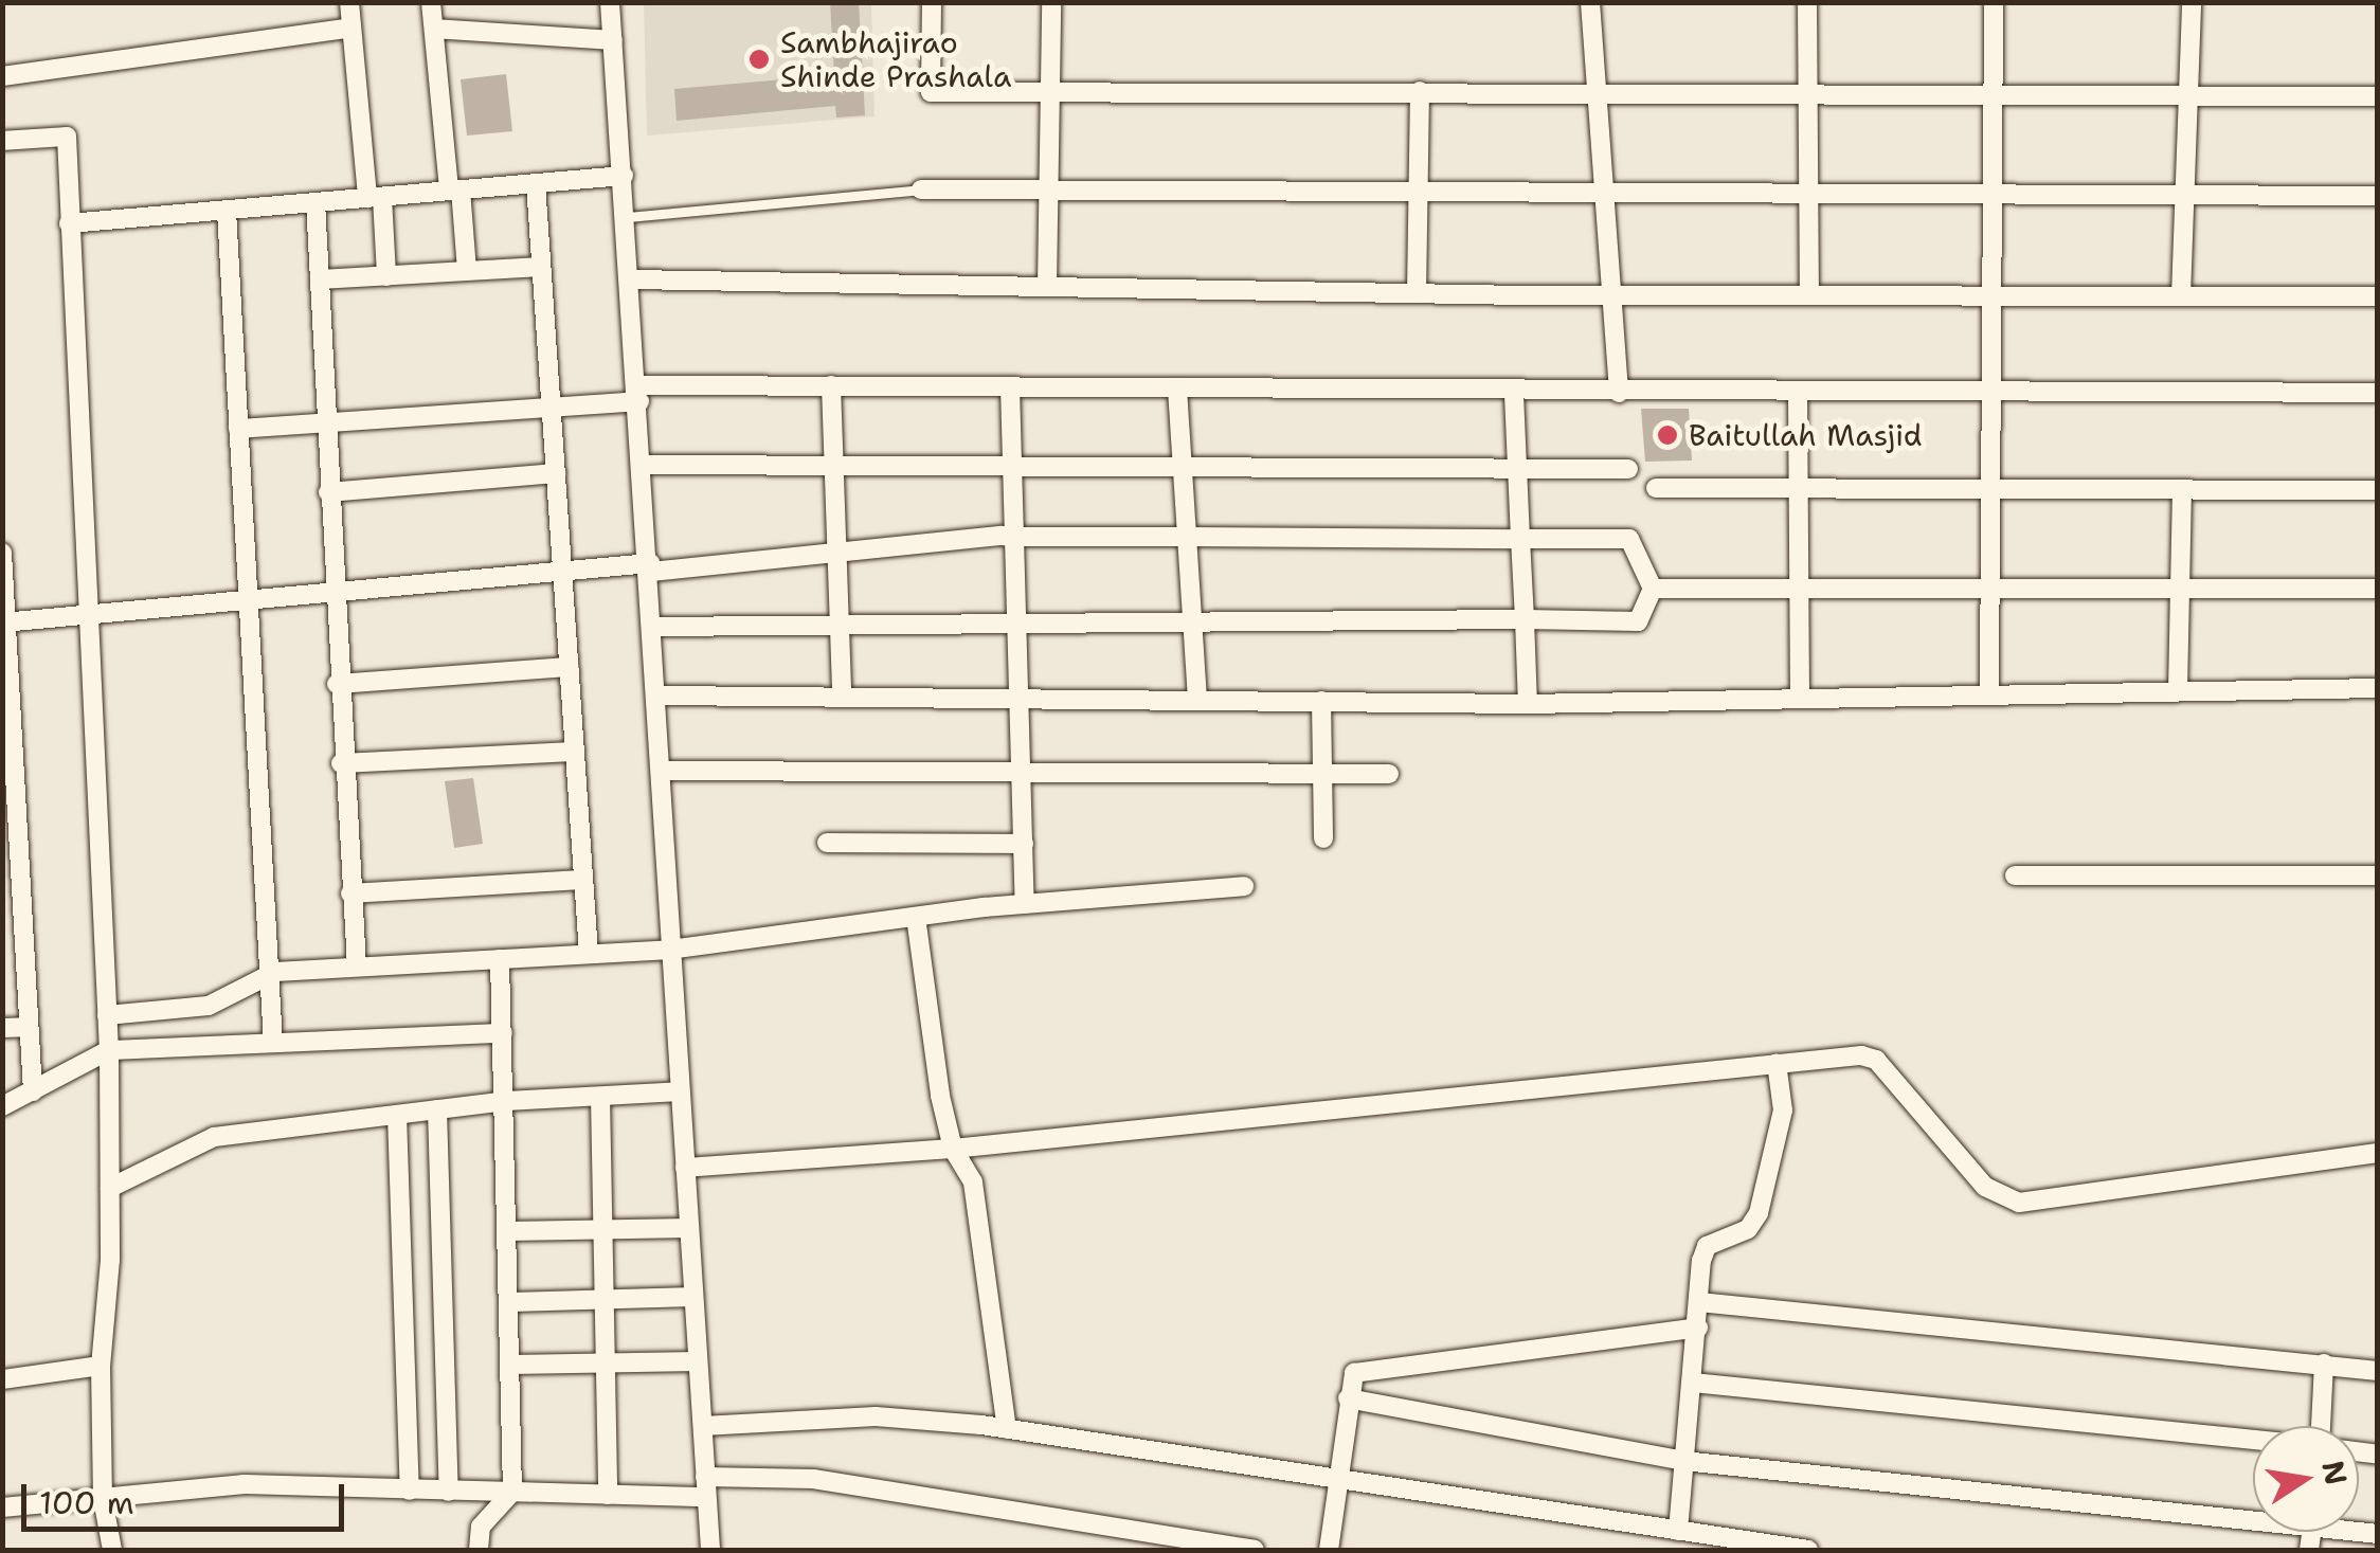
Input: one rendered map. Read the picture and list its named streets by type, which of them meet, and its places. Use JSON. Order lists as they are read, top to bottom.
{
  "places": ["Sambhajirao Shinde Prashala", "Baitullah Masjid"],
  "scale_bar": "100 m",
  "north": "right"
}
